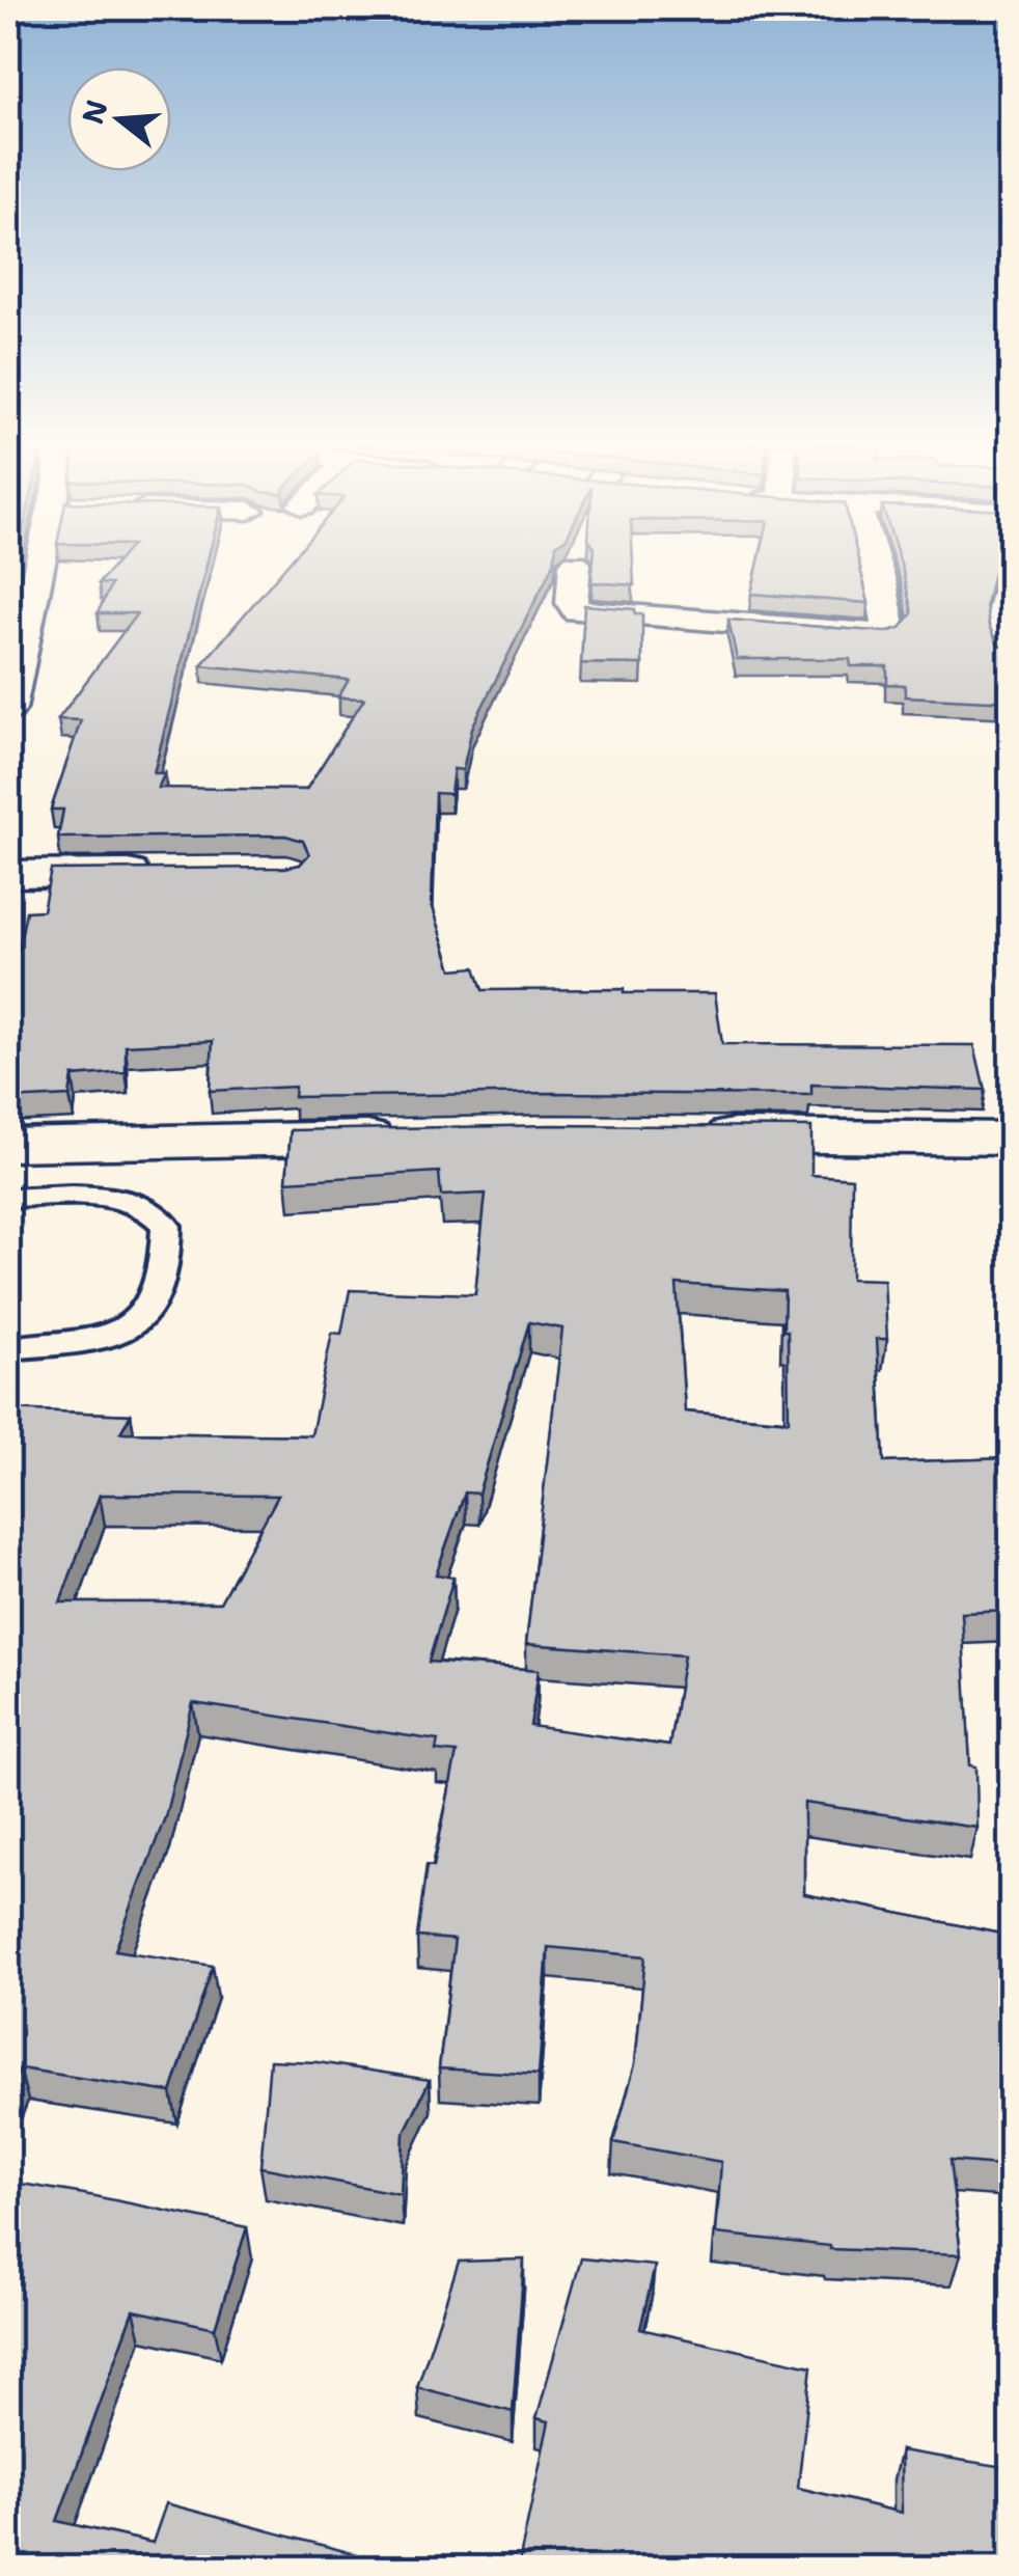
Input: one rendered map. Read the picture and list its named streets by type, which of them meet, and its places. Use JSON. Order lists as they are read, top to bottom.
{
  "north": "left"
}
